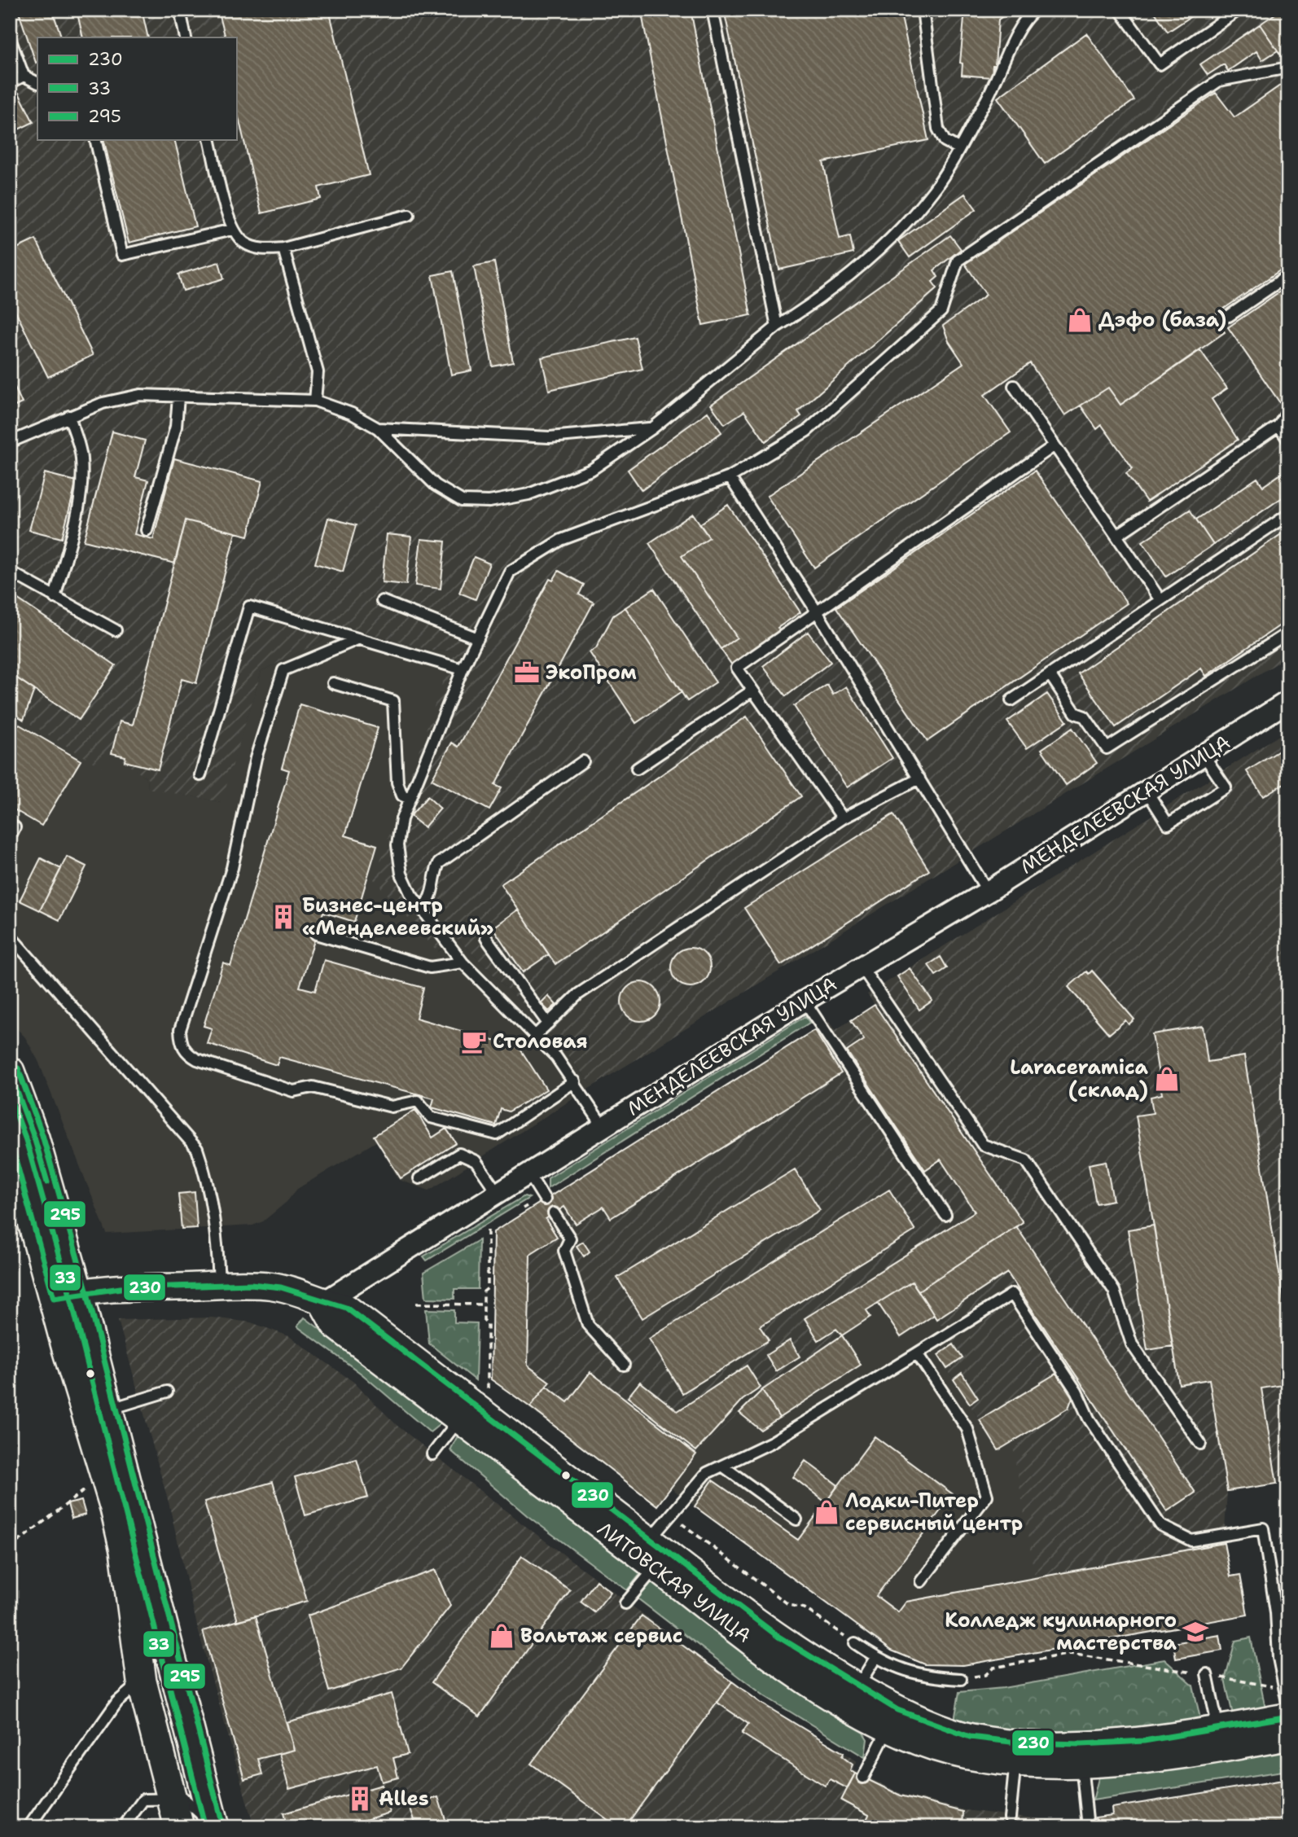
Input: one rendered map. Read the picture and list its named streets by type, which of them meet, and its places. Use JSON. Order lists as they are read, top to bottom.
{
  "streets": {
    "street": ["МЕНДЕЛЕЕВСКАЯ УЛИЦА", "ЛИТОВСКАЯ УЛИЦА"]
  },
  "crossings": [
    ["МЕНДЕЛЕЕВСКАЯ УЛИЦА", "ЛИТОВСКАЯ УЛИЦА"]
  ],
  "places": {
    "shop": [
      "Дэфо (база)",
      "Laraceramica (склад)",
      "Лодки-Питер сервисный центр",
      "Вольтаж сервис"
    ],
    "office": ["ЭкоПром"],
    "building": ["Бизнес-центр «Менделеевский»", "Alles"],
    "cafe": ["Столовая"],
    "school or university": ["Колледж кулинарного мастерства"]
  },
  "lines": ["transit line 295", "transit line 230", "transit line 33"],
  "legend": ["230", "33", "295"]
}
